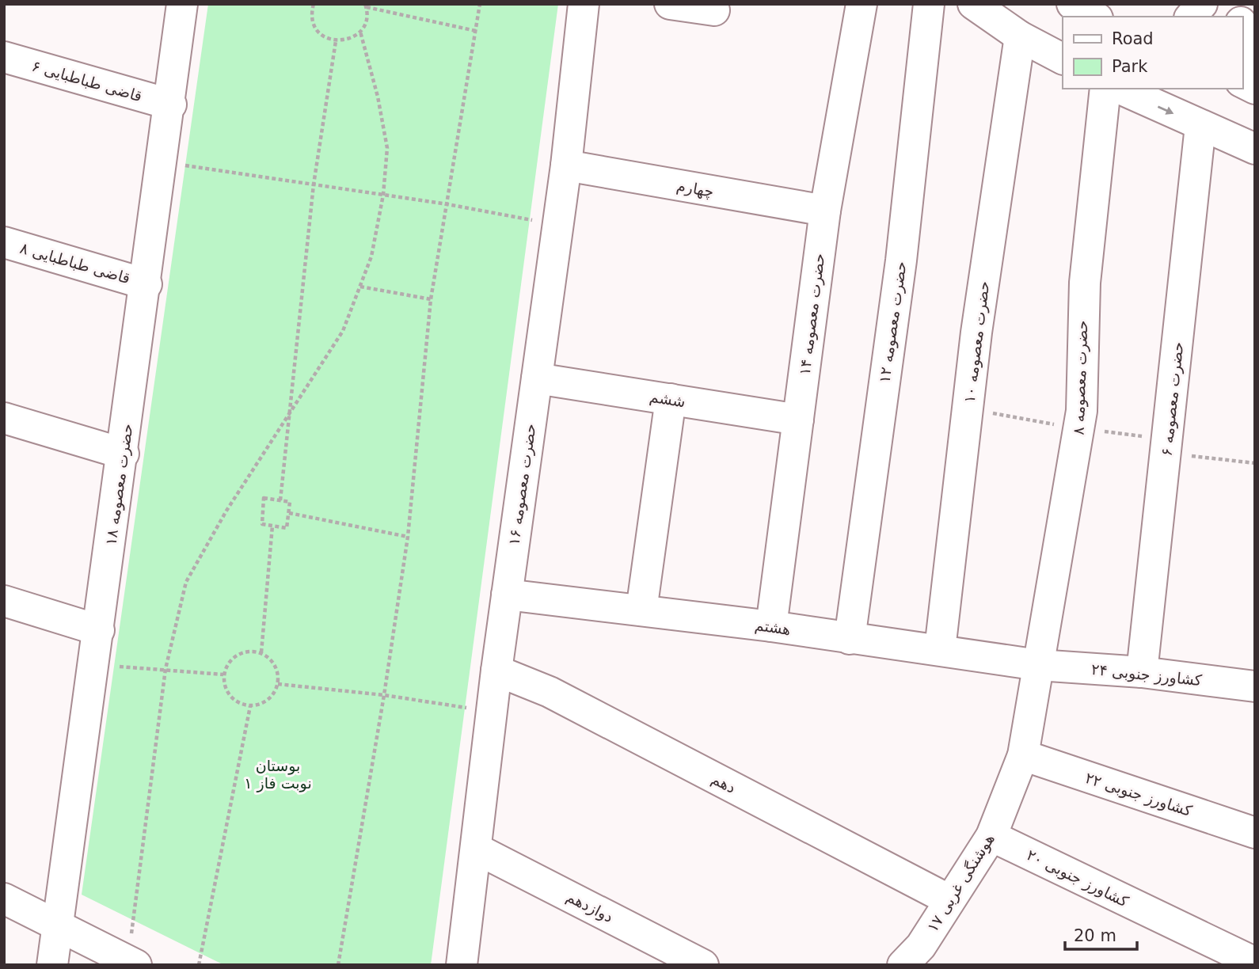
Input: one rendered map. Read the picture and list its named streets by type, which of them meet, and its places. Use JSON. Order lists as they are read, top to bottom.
{
  "streets": {
    "street": [
      "قاضی طباطبایی ۶",
      "چهارم",
      "قاضی طباطبایی ۸",
      "حضرت معصومه ۱۴",
      "حضرت معصومه ۱۲",
      "حضرت معصومه ۱۰",
      "حضرت معصومه ۸",
      "ششم",
      "حضرت معصومه ۶",
      "حضرت معصومه ۱۸",
      "حضرت معصومه ۱۶",
      "هشتم",
      "کشاورز جنوبی ۲۴",
      "دهم",
      "کشاورز جنوبی ۲۲",
      "کشاورز جنوبی ۲۰",
      "هوشنگی غربی ۱۷",
      "دوازدهم"
    ]
  },
  "crossings": [
    ["قاضی طباطبایی ۶", "حضرت معصومه ۱۸"],
    ["چهارم", "حضرت معصومه ۱۴"],
    ["چهارم", "حضرت معصومه ۱۶"],
    ["قاضی طباطبایی ۸", "حضرت معصومه ۱۸"],
    ["حضرت معصومه ۱۴", "ششم"],
    ["حضرت معصومه ۱۴", "هشتم"],
    ["حضرت معصومه ۱۲", "هشتم"],
    ["حضرت معصومه ۱۰", "هشتم"],
    ["حضرت معصومه ۸", "هشتم"],
    ["حضرت معصومه ۸", "کشاورز جنوبی ۲۴"],
    ["حضرت معصومه ۸", "هوشنگی غربی ۱۷"],
    ["ششم", "حضرت معصومه ۱۶"],
    ["حضرت معصومه ۶", "کشاورز جنوبی ۲۴"],
    ["حضرت معصومه ۱۶", "هشتم"],
    ["حضرت معصومه ۱۶", "دهم"],
    ["حضرت معصومه ۱۶", "دوازدهم"],
    ["هشتم", "کشاورز جنوبی ۲۴"],
    ["هشتم", "هوشنگی غربی ۱۷"],
    ["کشاورز جنوبی ۲۴", "هوشنگی غربی ۱۷"],
    ["دهم", "هوشنگی غربی ۱۷"],
    ["کشاورز جنوبی ۲۲", "هوشنگی غربی ۱۷"],
    ["کشاورز جنوبی ۲۰", "هوشنگی غربی ۱۷"]
  ],
  "parks": ["بوستان نوبت فاز ۱"],
  "legend": ["Road", "Park"],
  "scale_bar": "20 m"
}
